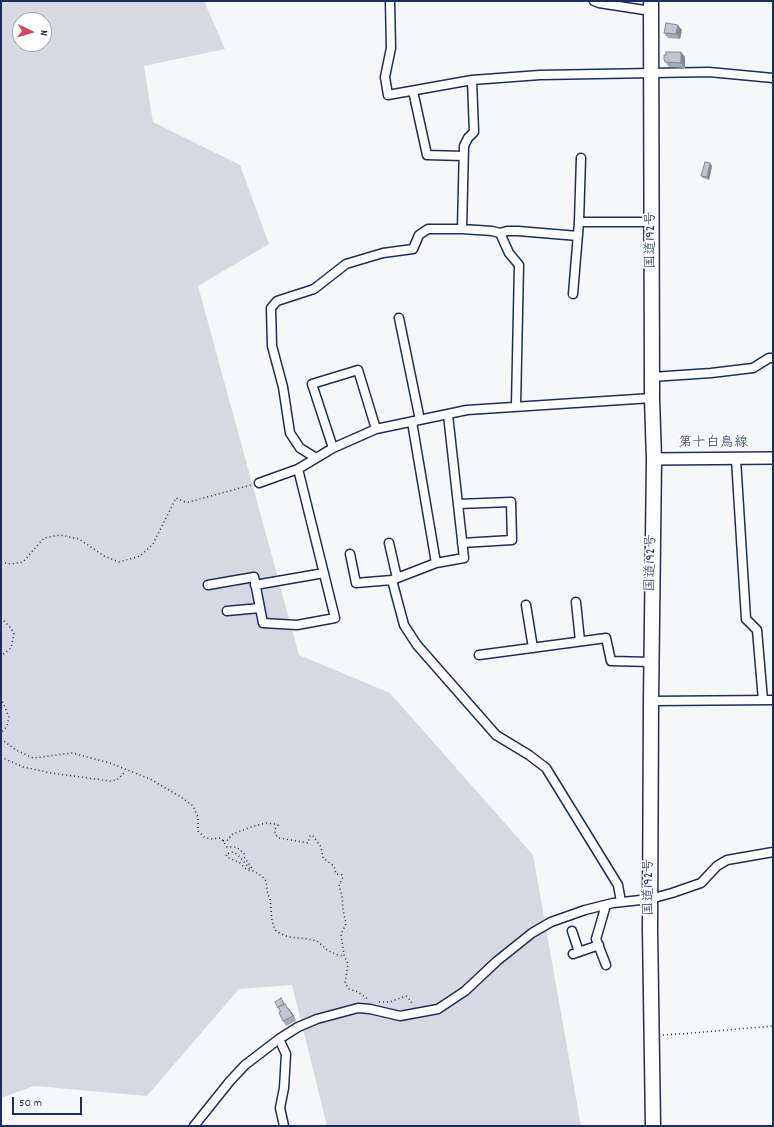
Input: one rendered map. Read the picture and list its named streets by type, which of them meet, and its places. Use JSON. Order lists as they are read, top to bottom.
{
  "streets": {
    "highway": ["国道192号"],
    "main road": ["第十白鳥線"]
  },
  "crossings": [
    ["国道192号", "第十白鳥線"]
  ],
  "scale_bar": "50 m",
  "north": "right"
}
